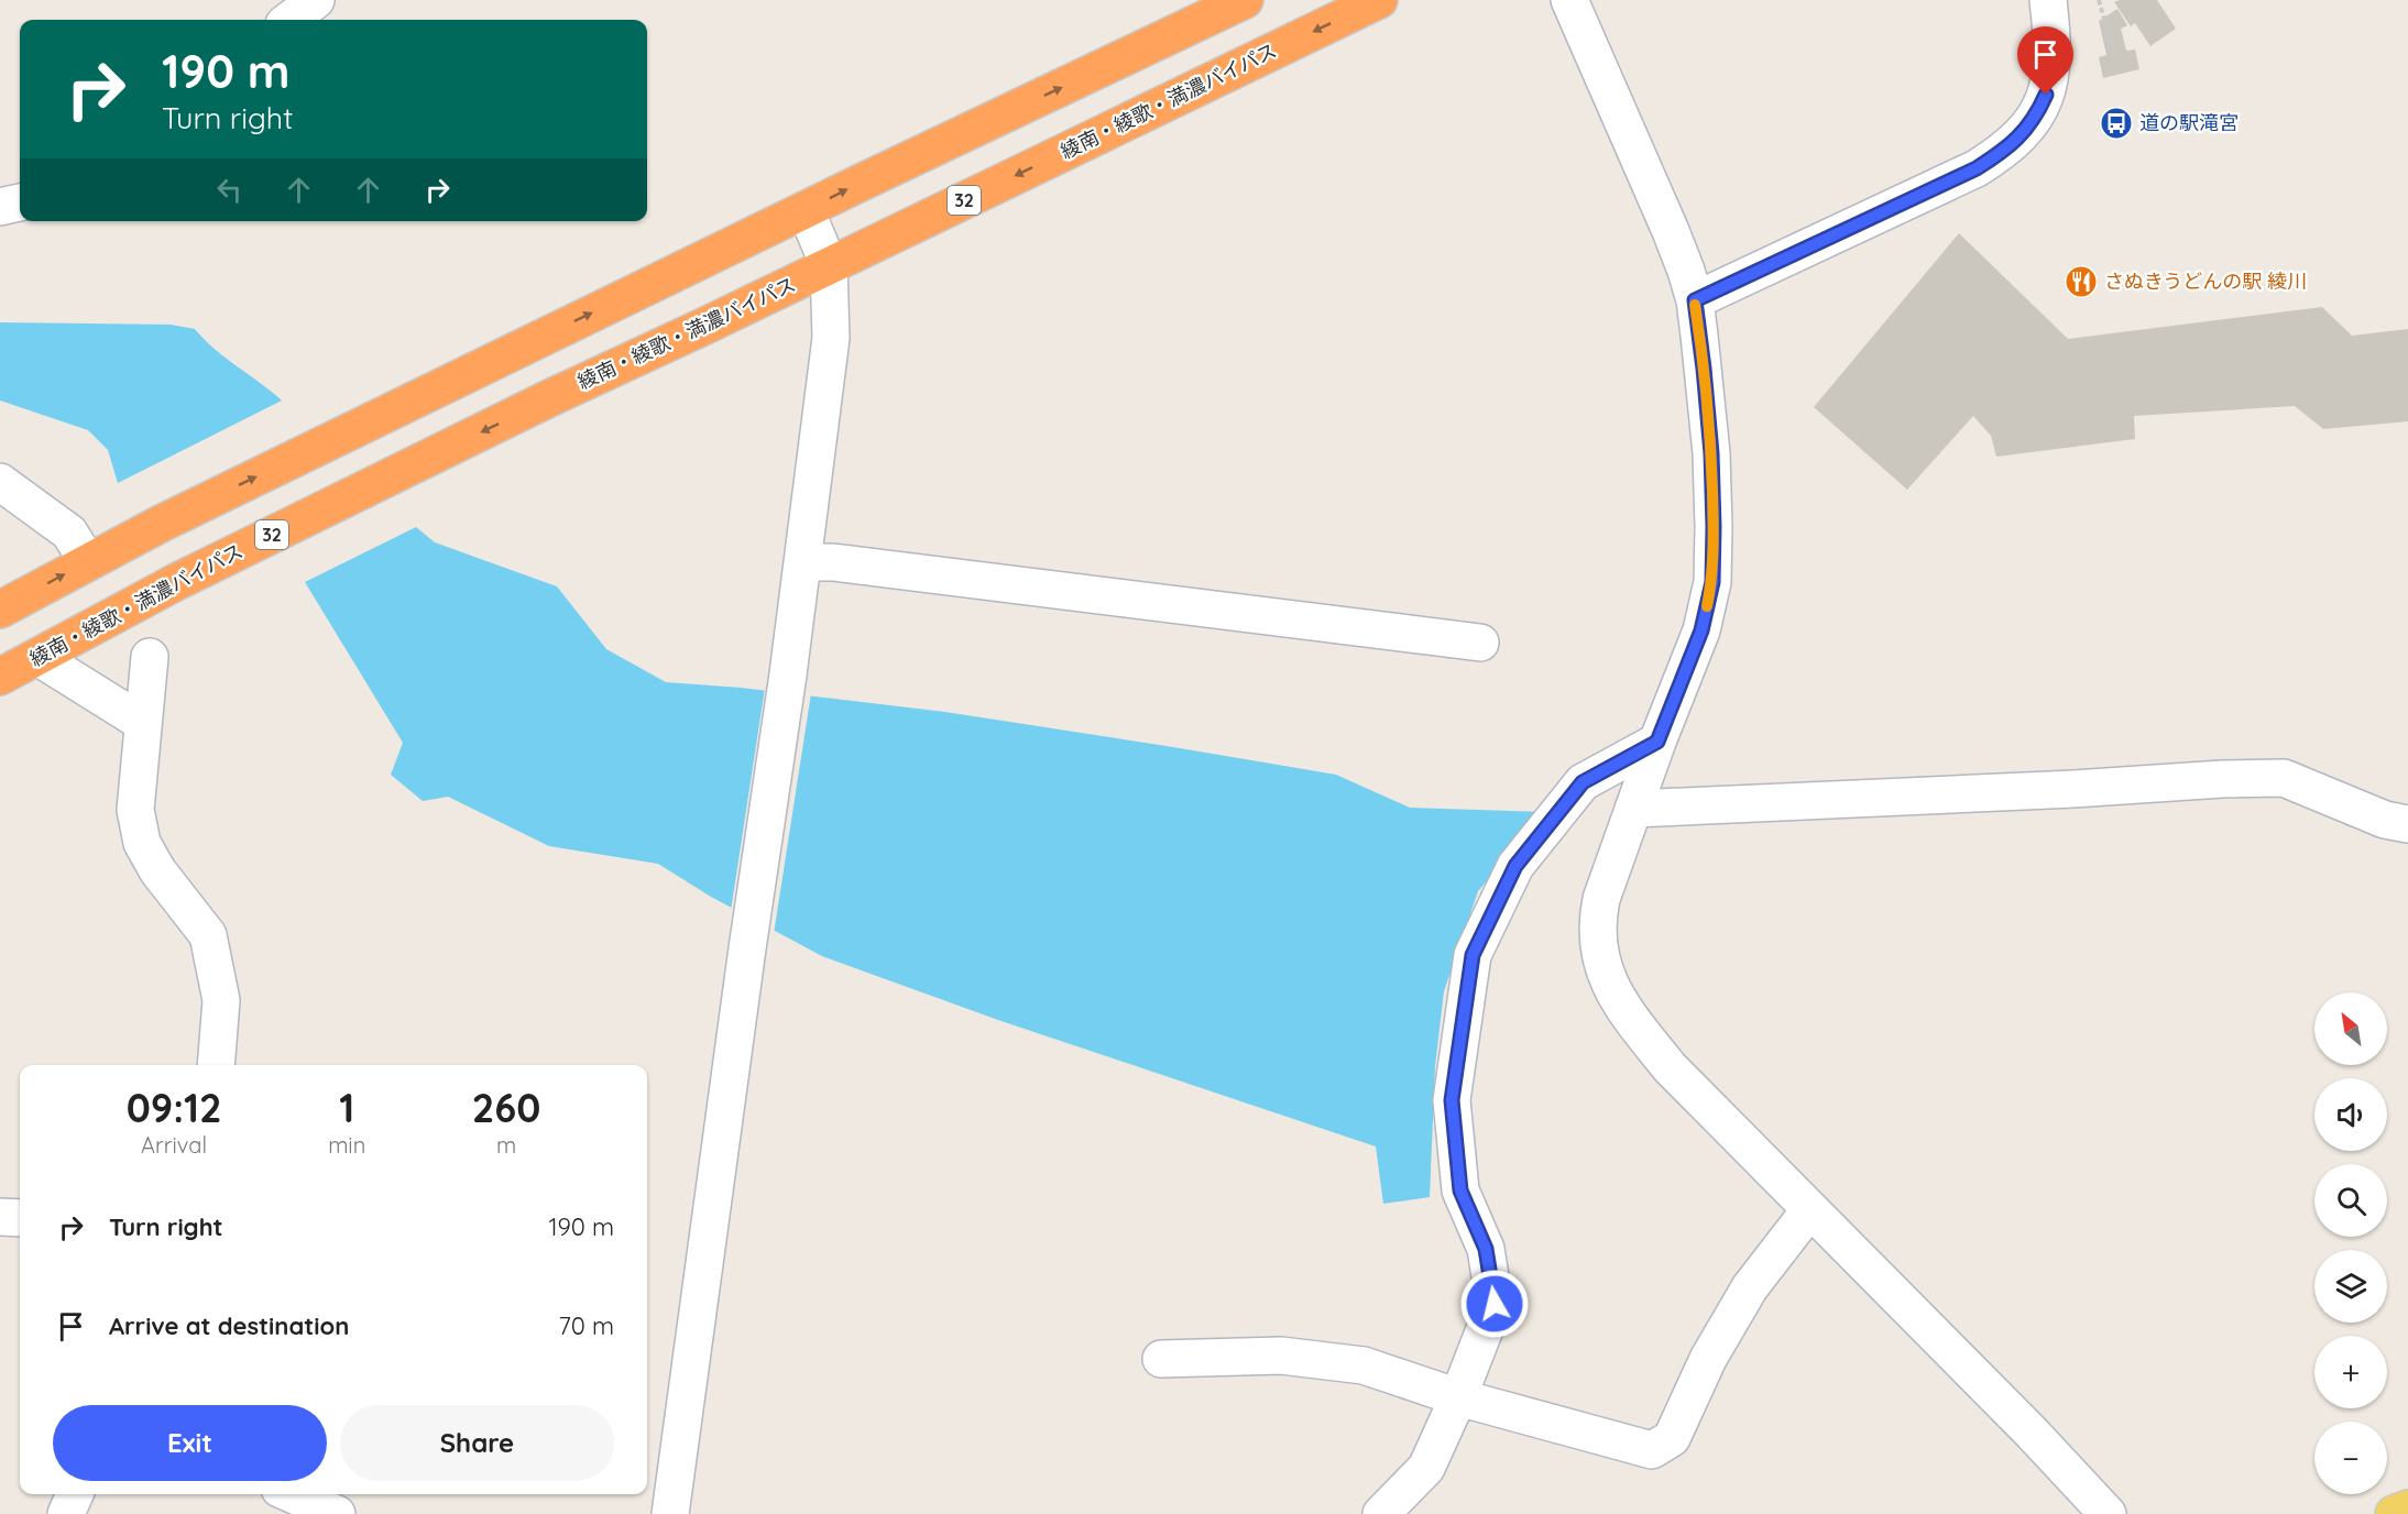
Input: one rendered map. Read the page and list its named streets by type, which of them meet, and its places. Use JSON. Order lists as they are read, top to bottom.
{
  "streets": {
    "highway": ["綾南・綾歌・満濃バイパス", "32"]
  },
  "places": {
    "bus stop": ["道の駅滝宮"],
    "restaurant": ["さぬきうどんの駅 綾川"]
  },
  "north": "top left",
  "page": {
    "turn": ["190 m", "Turn right"],
    "map_buttons": ["+", "−"],
    "eta": [
      "09:12",
      "Arrival",
      "1",
      "min",
      "260",
      "m"
    ],
    "list": [
      {
        "name": "Turn right",
        "value": "190 m"
      },
      {
        "name": "Arrive at destination",
        "value": "70 m"
      }
    ],
    "buttons": ["Exit", "Share"]
  }
}
